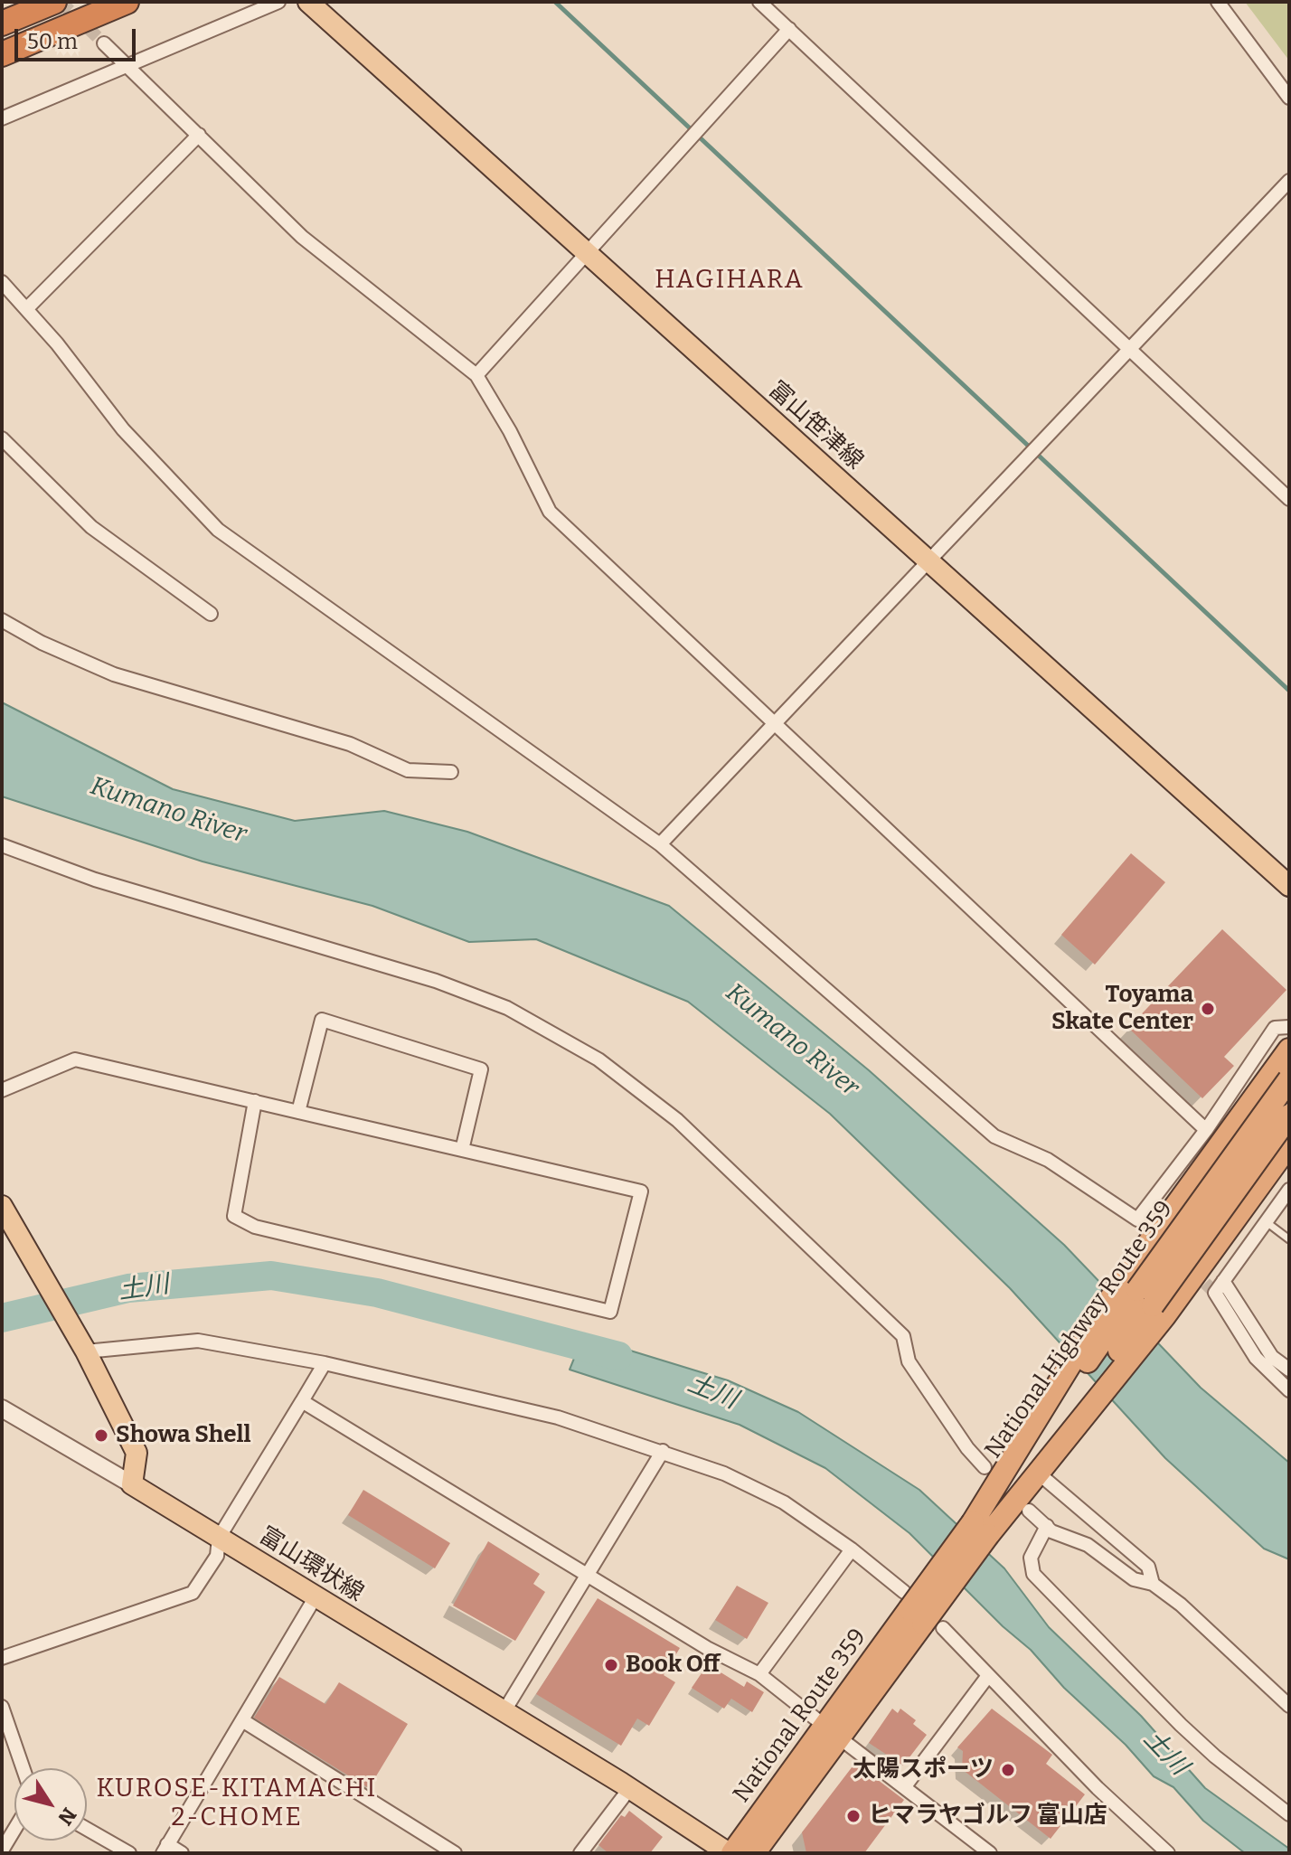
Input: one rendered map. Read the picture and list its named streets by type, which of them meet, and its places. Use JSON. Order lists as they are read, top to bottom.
{
  "streets": {
    "highway": ["National Highway Route 359", "National Route 359"],
    "main road": ["富山笹津線", "富山環状線"]
  },
  "crossings": [
    ["富山環状線", "National Route 359"]
  ],
  "districts": ["HAGIHARA", "KUROSE-KITAMACHI 2-CHOME"],
  "water": ["Kumano River", "土川"],
  "places": [
    "Toyama Skate Center",
    "Showa Shell",
    "Book Off",
    "太陽スポーツ",
    "ヒマラヤゴルフ 富山店"
  ],
  "scale_bar": "50 m",
  "north": "bottom right"
}
